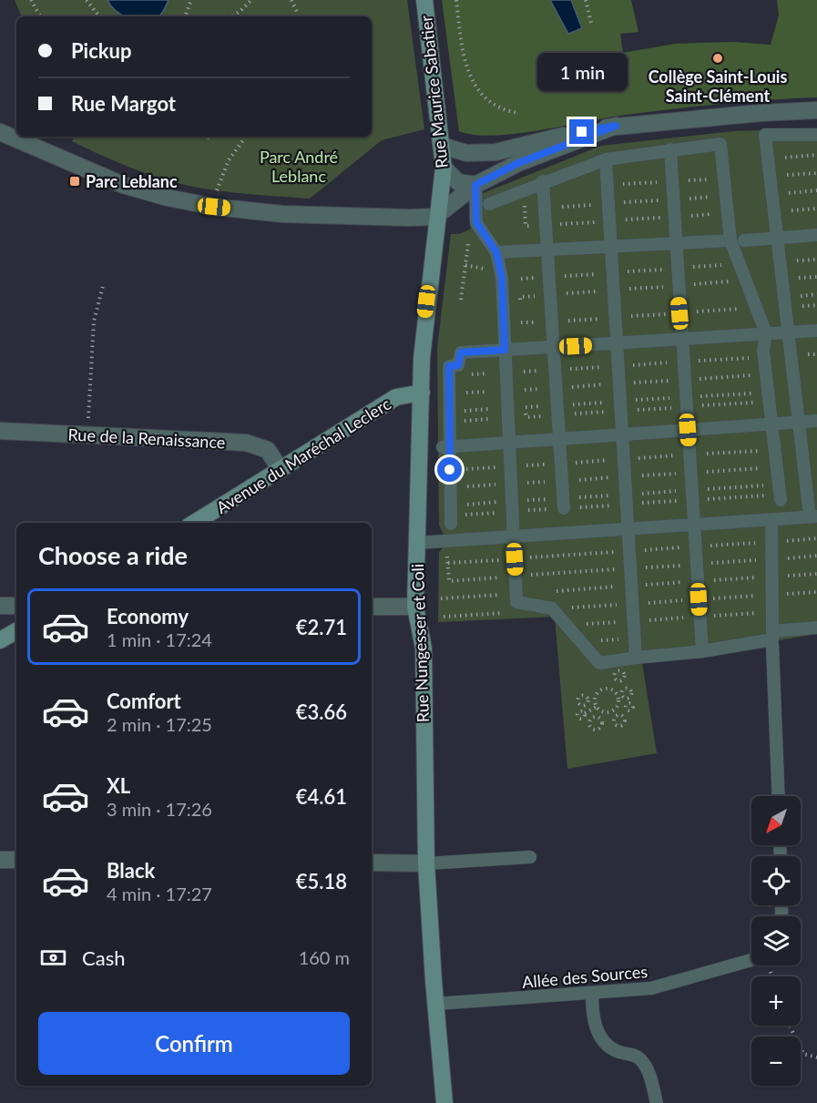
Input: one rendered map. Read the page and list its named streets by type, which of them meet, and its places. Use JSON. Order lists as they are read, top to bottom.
{
  "streets": {
    "street": [
      "Rue Maurice Sabatier",
      "Rue de la Renaissance",
      "Avenue du Maréchal Leclerc",
      "Rue Nungesser et Coli"
    ],
    "lane": ["Allée des Sources"]
  },
  "crossings": [
    ["Rue Maurice Sabatier", "Rue Nungesser et Coli"],
    ["Rue de la Renaissance", "Avenue du Maréchal Leclerc"],
    ["Avenue du Maréchal Leclerc", "Rue Nungesser et Coli"],
    ["Rue Nungesser et Coli", "Allée des Sources"]
  ],
  "parks": ["Parc André Leblanc"],
  "places": {
    "other": ["Collège Saint-Louis Saint-Clément"],
    "transit": ["Parc Leblanc"]
  },
  "north": "bottom left",
  "page": {
    "banner": ["Pickup", "Rue Margot"],
    "bubble": "1 min",
    "heading": "Choose a ride",
    "list": [
      {
        "name": "Economy",
        "note": "1 min · 17:24",
        "value": "€2.71"
      },
      {
        "name": "Comfort",
        "note": "2 min · 17:25",
        "value": "€3.66"
      },
      {
        "name": "XL",
        "note": "3 min · 17:26",
        "value": "€4.61"
      },
      {
        "name": "Black",
        "note": "4 min · 17:27",
        "value": "€5.18"
      }
    ],
    "map_buttons": ["+", "−"],
    "pay": ["Cash", "160 m"],
    "buttons": "Confirm"
  }
}
